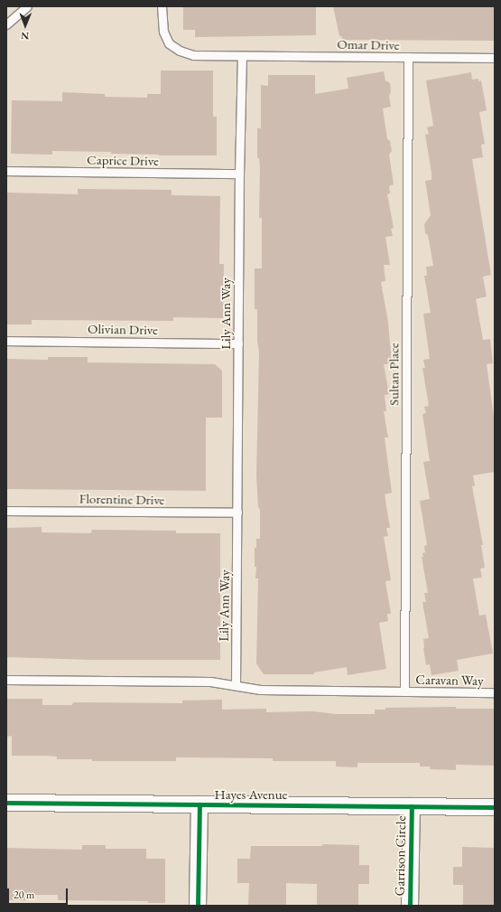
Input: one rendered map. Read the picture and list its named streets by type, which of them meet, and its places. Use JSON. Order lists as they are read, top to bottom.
{
  "streets": {
    "street": ["Hayes Avenue", "Garrison Circle"],
    "lane": [
      "Omar Drive",
      "Caprice Drive",
      "Lily Ann Way",
      "Olivian Drive",
      "Sultan Place",
      "Florentine Drive",
      "Caravan Way"
    ]
  },
  "crossings": [
    ["Omar Drive", "Lily Ann Way"],
    ["Omar Drive", "Sultan Place"],
    ["Caprice Drive", "Lily Ann Way"],
    ["Lily Ann Way", "Olivian Drive"],
    ["Lily Ann Way", "Florentine Drive"],
    ["Sultan Place", "Caravan Way"],
    ["Hayes Avenue", "Garrison Circle"]
  ],
  "scale_bar": "20 m",
  "north": "bottom"
}
